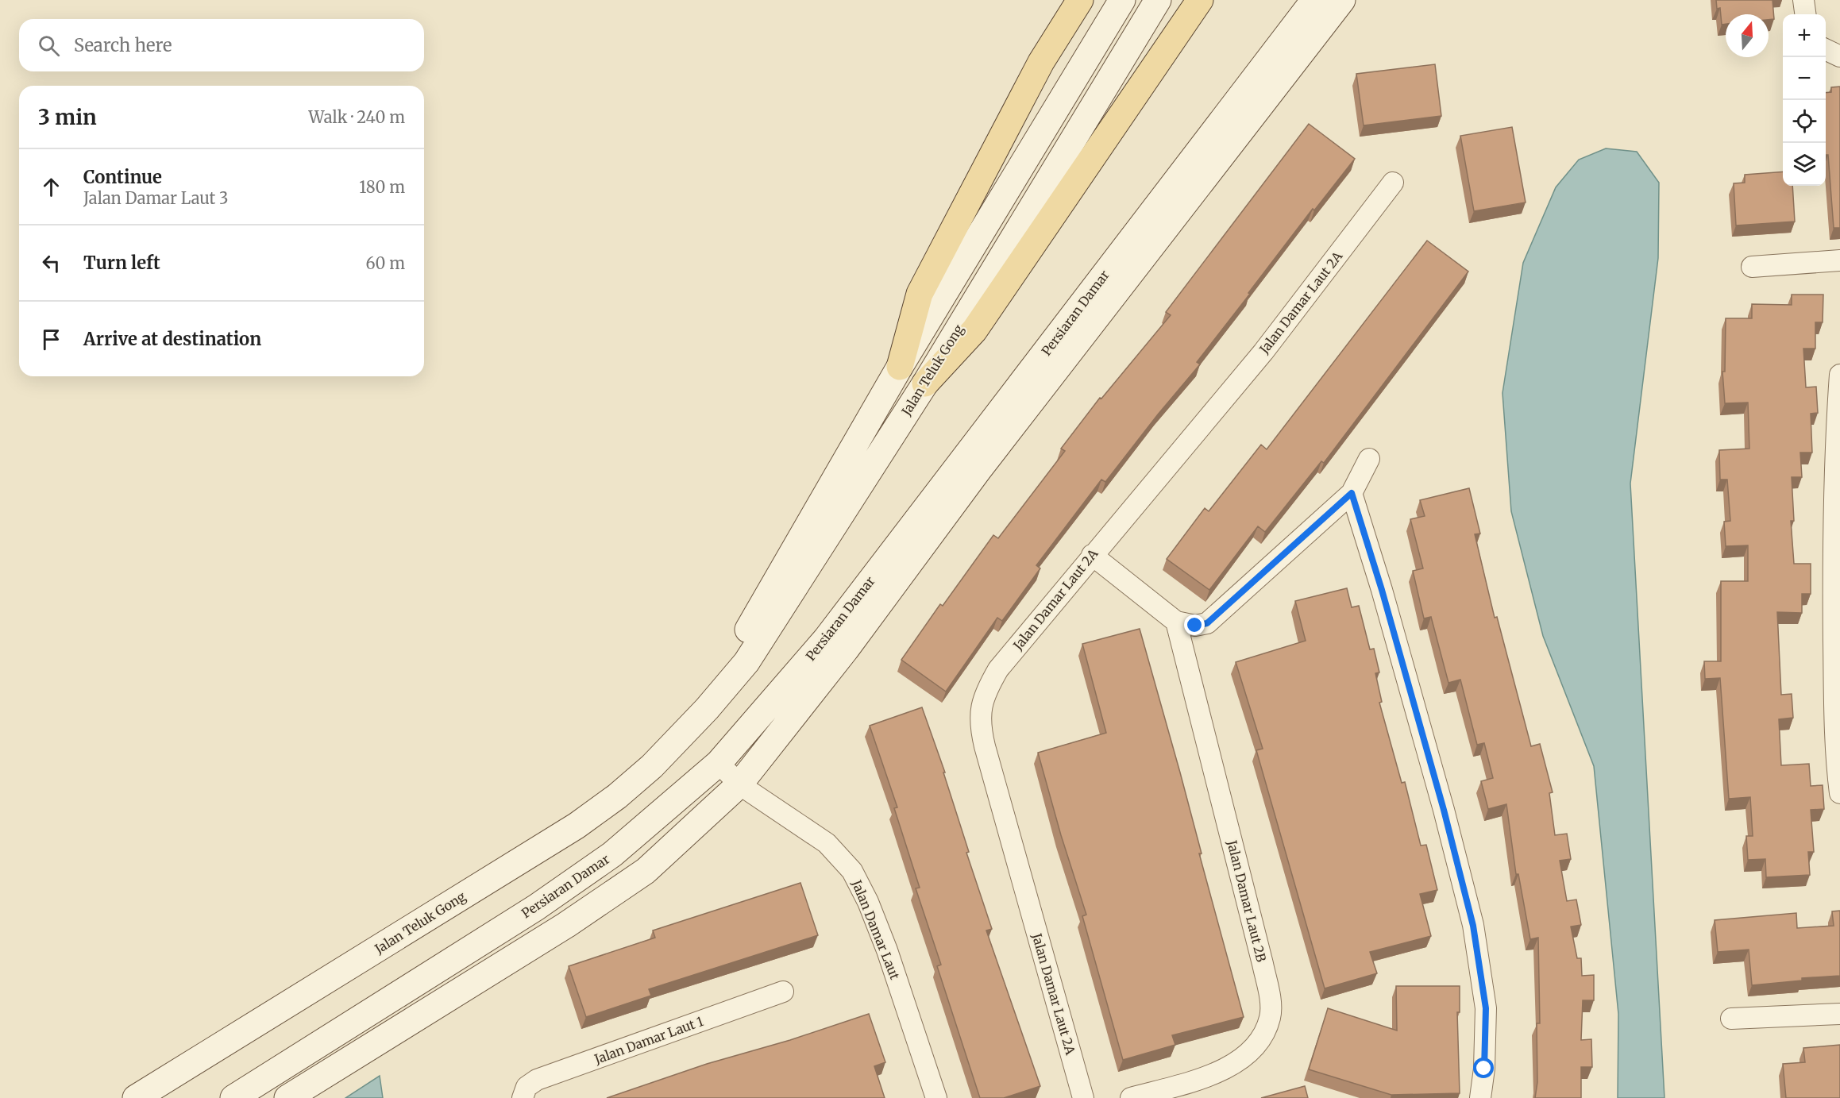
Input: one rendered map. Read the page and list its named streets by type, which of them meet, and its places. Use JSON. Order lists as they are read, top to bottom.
{
  "streets": {
    "street": [
      "Jalan Damar Laut 2A",
      "Persiaran Damar",
      "Jalan Teluk Gong",
      "Jalan Damar Laut 2B",
      "Jalan Damar Laut",
      "Jalan Damar Laut 1"
    ]
  },
  "crossings": [
    ["Persiaran Damar", "Jalan Damar Laut"]
  ],
  "north": "top",
  "page": {
    "map_buttons": ["+", "−"],
    "search": "Search here",
    "heading": ["3 min", "Walk · 240 m"],
    "list": [
      ["Continue", "Jalan Damar Laut 3", "180 m"],
      ["Turn left", "60 m"],
      "Arrive at destination"
    ]
  }
}
